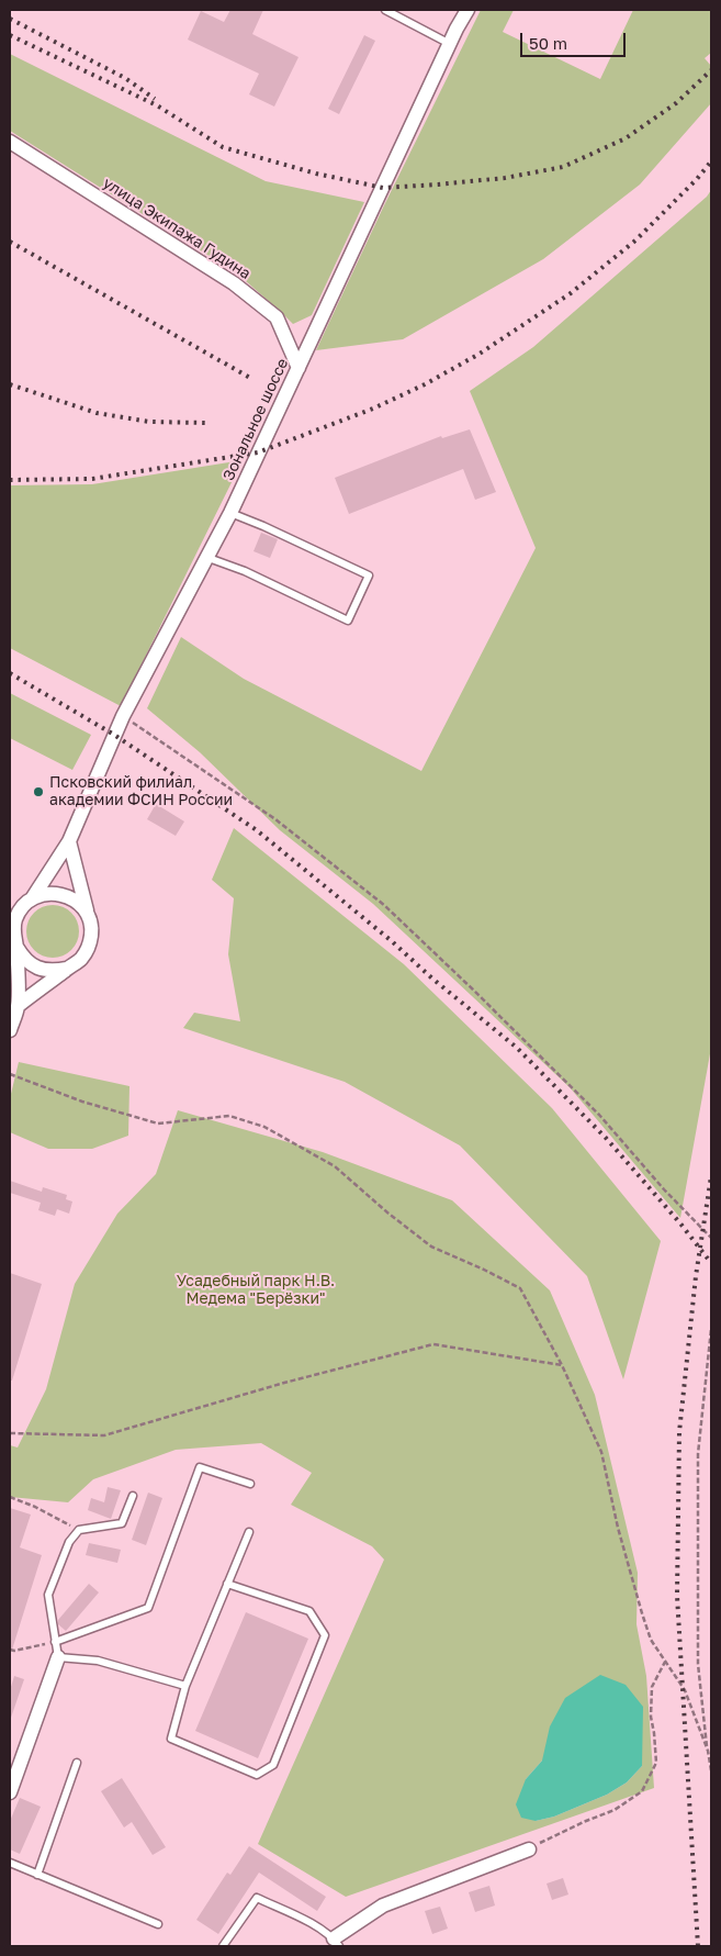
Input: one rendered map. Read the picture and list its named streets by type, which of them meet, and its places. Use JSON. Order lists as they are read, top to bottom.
{
  "streets": {
    "street": ["улица Экипажа Гудина", "Зональное шоссе"]
  },
  "crossings": [
    ["улица Экипажа Гудина", "Зональное шоссе"]
  ],
  "parks": ["Усадебный парк Н.В. Медема \"Берёзки\""],
  "places": ["Псковский филиал академии ФСИН России"],
  "scale_bar": "50 m"
}
